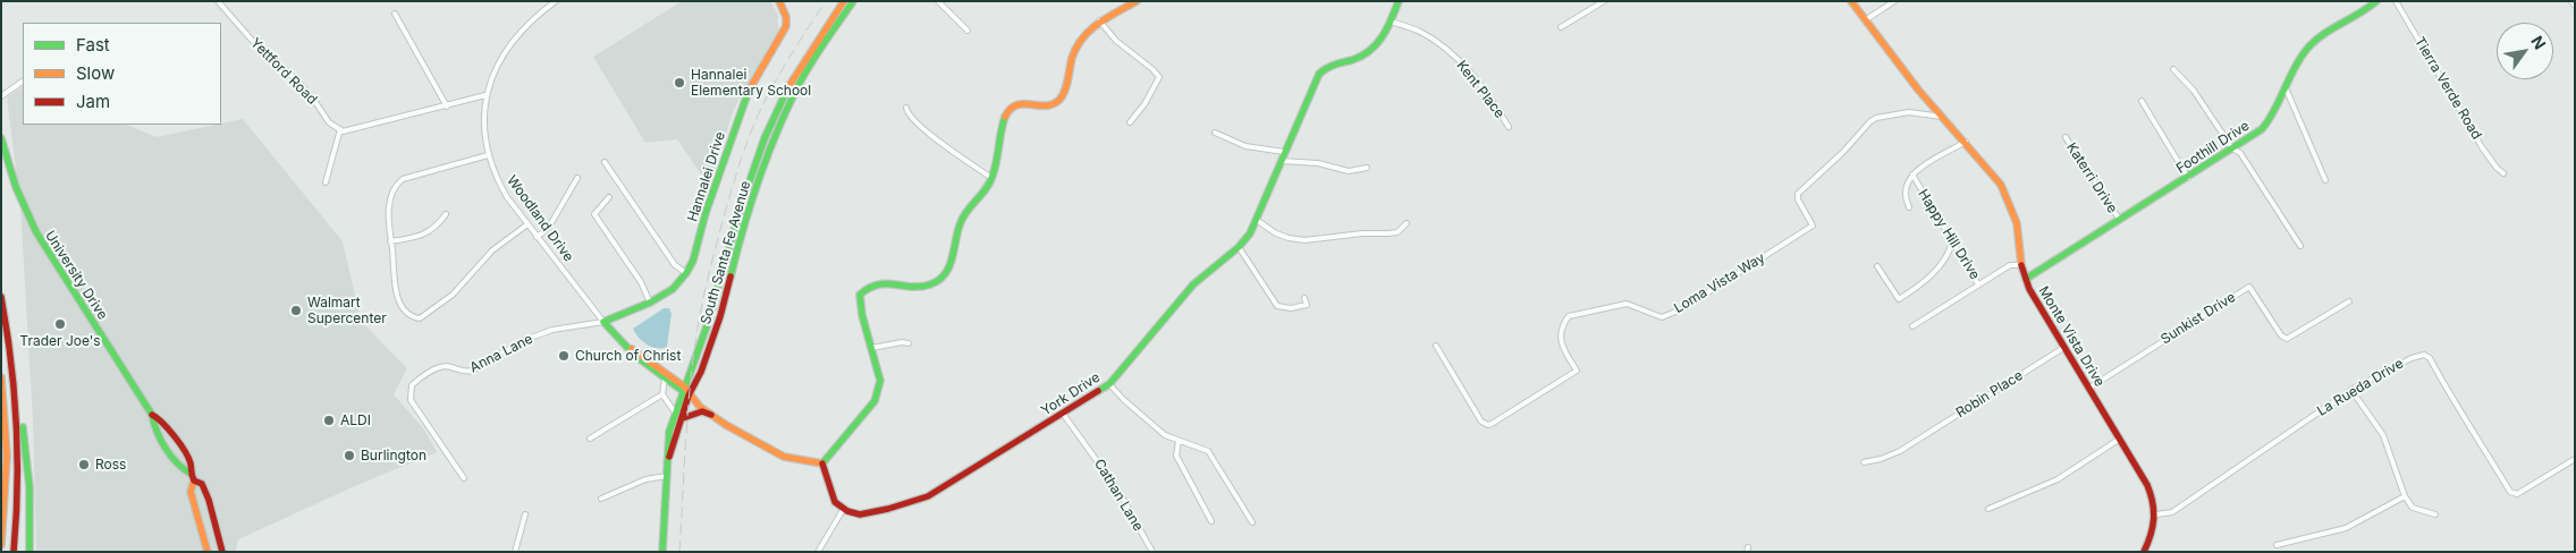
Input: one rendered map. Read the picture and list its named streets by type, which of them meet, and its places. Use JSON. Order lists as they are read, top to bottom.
{
  "streets": {
    "main road": [
      "Foothill Drive",
      "Hannalei Drive",
      "Woodland Drive",
      "South Santa Fe Avenue",
      "University Drive",
      "Monte Vista Drive",
      "York Drive"
    ],
    "street": [
      "Yettford Road",
      "Tierra Verde Road",
      "Kent Place",
      "Katerri Drive",
      "Happy Hill Drive",
      "Loma Vista Way",
      "Sunkist Drive",
      "Anna Lane",
      "La Rueda Drive",
      "Robin Place",
      "Cathan Lane"
    ]
  },
  "crossings": [
    ["Kent Place", "York Drive"],
    ["Foothill Drive", "Katerri Drive"],
    ["Foothill Drive", "Monte Vista Drive"],
    ["Hannalei Drive", "Woodland Drive"],
    ["Hannalei Drive", "Anna Lane"],
    ["Woodland Drive", "South Santa Fe Avenue"],
    ["Woodland Drive", "Anna Lane"],
    ["Happy Hill Drive", "Monte Vista Drive"],
    ["Loma Vista Way", "Monte Vista Drive"],
    ["Sunkist Drive", "Monte Vista Drive"],
    ["Monte Vista Drive", "La Rueda Drive"],
    ["Monte Vista Drive", "Robin Place"],
    ["York Drive", "Cathan Lane"]
  ],
  "places": [
    "Hannalei Elementary School",
    "Walmart Supercenter",
    "Trader Joe's",
    "Church of Christ",
    "ALDI",
    "Burlington",
    "Ross"
  ],
  "legend": ["Fast", "Slow", "Jam"],
  "north": "top right"
}
